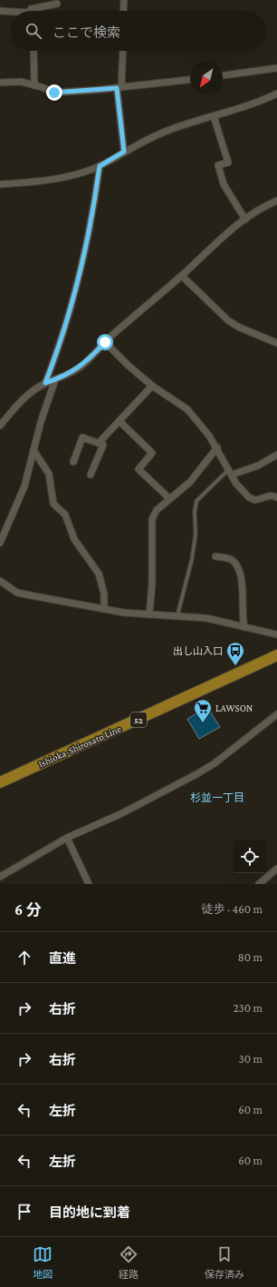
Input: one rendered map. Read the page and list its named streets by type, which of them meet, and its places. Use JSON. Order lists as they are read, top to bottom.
{
  "streets": {
    "main road": ["52", "Ishioka-Shirosato Line"]
  },
  "districts": ["杉並一丁目"],
  "places": {
    "bus stop": ["出し山入口"],
    "supermarket": ["LAWSON"]
  },
  "north": "bottom left",
  "page": {
    "search": "ここで検索",
    "heading": ["6 分", "徒歩 · 460 m"],
    "list": [
      ["直進", "80 m"],
      ["右折", "230 m"],
      ["右折", "30 m"],
      ["左折", "60 m"],
      ["左折", "60 m"],
      "目的地に到着"
    ],
    "nav": ["地図", "経路", "保存済み"]
  }
}
